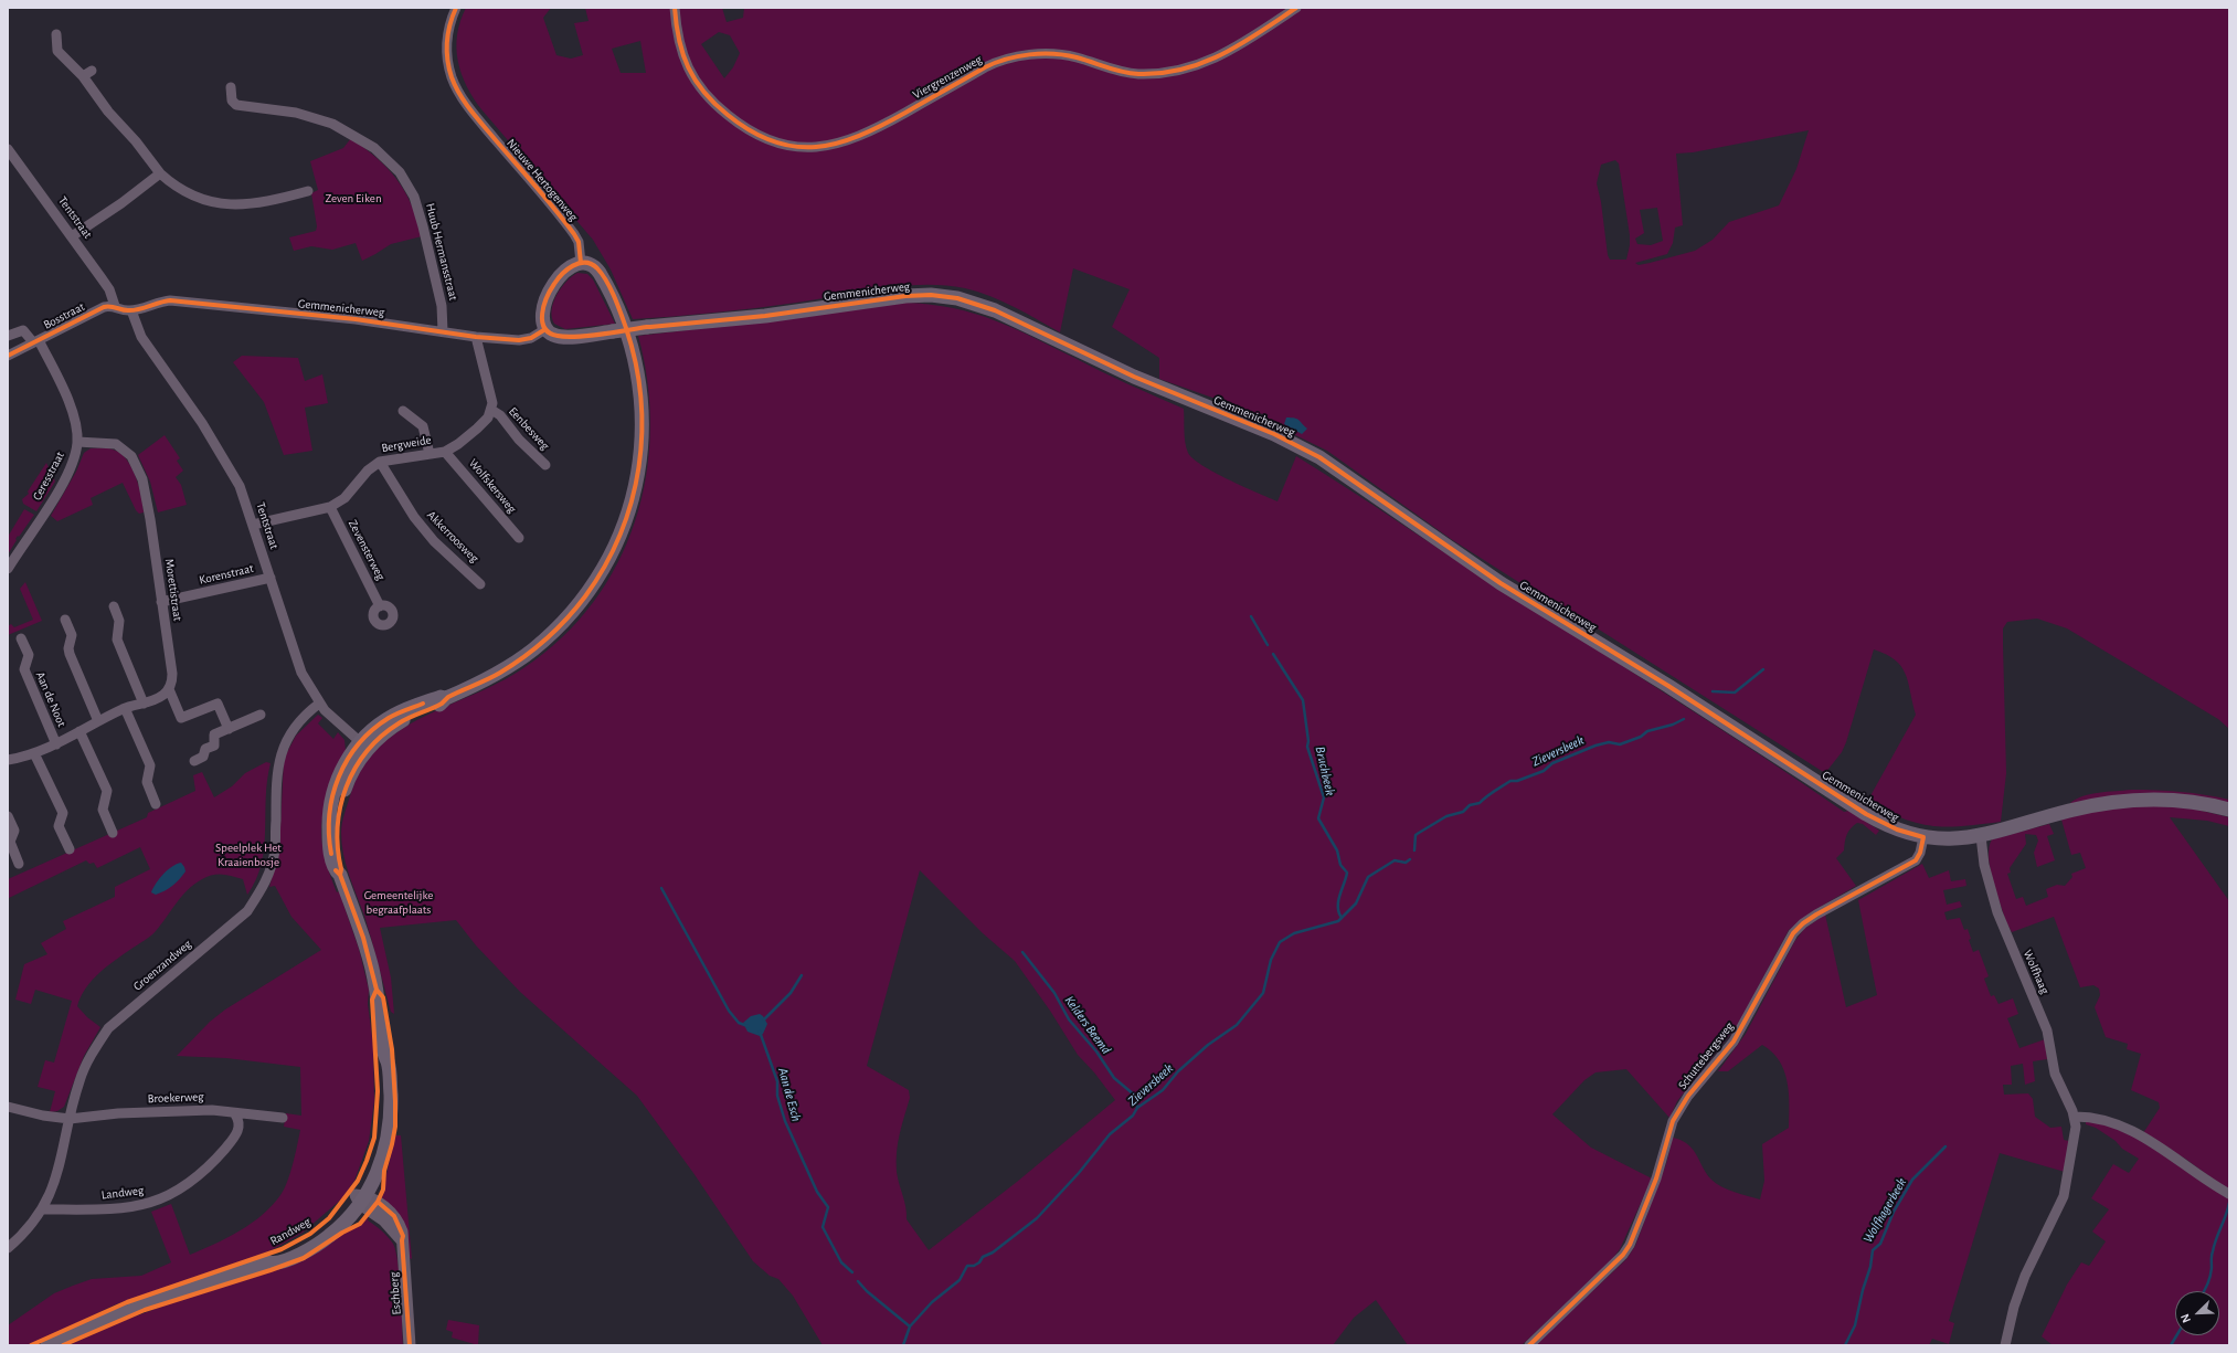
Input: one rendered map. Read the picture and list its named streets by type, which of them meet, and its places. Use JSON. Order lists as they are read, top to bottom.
{
  "streets": {
    "main road": ["Gemmenicherweg", "Randweg"],
    "street": [
      "Viergrenzenweg",
      "Nieuwe Hertogenweg",
      "Tentstraat",
      "Huub Hermansstraat",
      "Bosstraat",
      "Eenbesweg",
      "Bergweide",
      "Ceresstraat",
      "Wolfskersweg",
      "Akkerroosweg",
      "Zevensterweg",
      "Korenstraat",
      "Morettistraat",
      "Aan de Noot",
      "Groenzandweg",
      "Wolfhaag",
      "Schuttebergsweg",
      "Broekerweg",
      "Landweg",
      "Eschberg"
    ]
  },
  "crossings": [
    ["Tentstraat", "Gemmenicherweg"],
    ["Tentstraat", "Bosstraat"],
    ["Tentstraat", "Bergweide"],
    ["Tentstraat", "Korenstraat"],
    ["Tentstraat", "Groenzandweg"],
    ["Huub Hermansstraat", "Gemmenicherweg"],
    ["Gemmenicherweg", "Wolfhaag"],
    ["Gemmenicherweg", "Schuttebergsweg"],
    ["Bosstraat", "Ceresstraat"],
    ["Eenbesweg", "Bergweide"],
    ["Bergweide", "Wolfskersweg"],
    ["Bergweide", "Akkerroosweg"],
    ["Bergweide", "Zevensterweg"],
    ["Ceresstraat", "Morettistraat"],
    ["Korenstraat", "Morettistraat"],
    ["Morettistraat", "Aan de Noot"],
    ["Groenzandweg", "Broekerweg"],
    ["Groenzandweg", "Landweg"],
    ["Broekerweg", "Landweg"],
    ["Randweg", "Eschberg"]
  ],
  "water": [
    "Zieversbeek",
    "Bruchbeek",
    "Kelders Beemd",
    "Aan de Esch",
    "Wolfhagerbeek"
  ],
  "parks": ["Zeven Eiken", "Speelplek Het Kraaienbosje", "Gemeentelijke begraafplaats"],
  "north": "bottom left"
}
